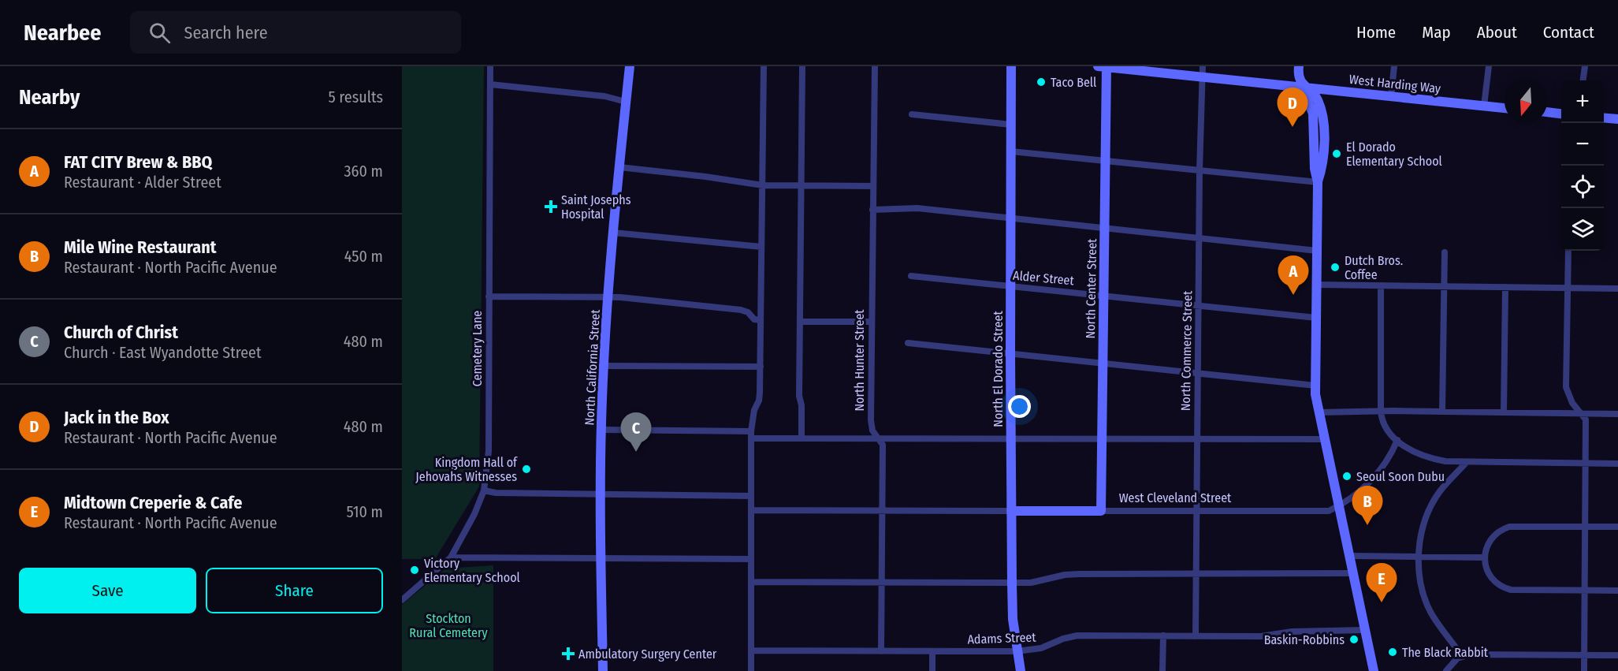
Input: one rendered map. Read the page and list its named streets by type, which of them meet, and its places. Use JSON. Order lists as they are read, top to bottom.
{
  "streets": {
    "street": [
      "West Harding Way",
      "Alder Street",
      "North Center Street",
      "Cemetery Lane",
      "North Commerce Street",
      "North Hunter Street",
      "North California Street",
      "North El Dorado Street",
      "West Cleveland Street",
      "Adams Street"
    ]
  },
  "crossings": [
    ["West Harding Way", "North Center Street"],
    ["West Harding Way", "North Commerce Street"],
    ["Alder Street", "North Center Street"],
    ["Alder Street", "North Commerce Street"],
    ["Alder Street", "North El Dorado Street"],
    ["North Center Street", "West Cleveland Street"],
    ["North Commerce Street", "West Cleveland Street"],
    ["North Commerce Street", "Adams Street"],
    ["North Hunter Street", "Adams Street"],
    ["North El Dorado Street", "West Cleveland Street"],
    ["North El Dorado Street", "Adams Street"]
  ],
  "parks": ["Stockton Rural Cemetery"],
  "places": {
    "other": [
      "Taco Bell",
      "El Dorado Elementary School",
      "Dutch Bros. Coffee",
      "Kingdom Hall of Jehovahs Witnesses",
      "Seoul Soon Dubu",
      "Victory Elementary School",
      "Baskin-Robbins",
      "The Black Rabbit"
    ],
    "health": ["Saint Josephs Hospital", "Ambulatory Surgery Center"]
  },
  "north": "bottom",
  "page": {
    "header": "Nearbee",
    "search": "Search here",
    "nav": [
      "Home",
      "Map",
      "About",
      "Contact"
    ],
    "heading": ["Nearby", "5 results"],
    "map_buttons": ["+", "−"],
    "pins": [
      "D",
      "A",
      "C",
      "B",
      "E"
    ],
    "list": [
      {
        "mark": "A",
        "name": "FAT CITY Brew & BBQ",
        "note": "Restaurant · Alder Street",
        "value": "360 m"
      },
      {
        "mark": "B",
        "name": "Mile Wine Restaurant",
        "note": "Restaurant · North Pacific Avenue",
        "value": "450 m"
      },
      {
        "mark": "C",
        "name": "Church of Christ",
        "note": "Church · East Wyandotte Street",
        "value": "480 m"
      },
      {
        "mark": "D",
        "name": "Jack in the Box",
        "note": "Restaurant · North Pacific Avenue",
        "value": "480 m"
      },
      {
        "mark": "E",
        "name": "Midtown Creperie & Cafe",
        "note": "Restaurant · North Pacific Avenue",
        "value": "510 m"
      }
    ],
    "buttons": ["Save", "Share"]
  }
}
